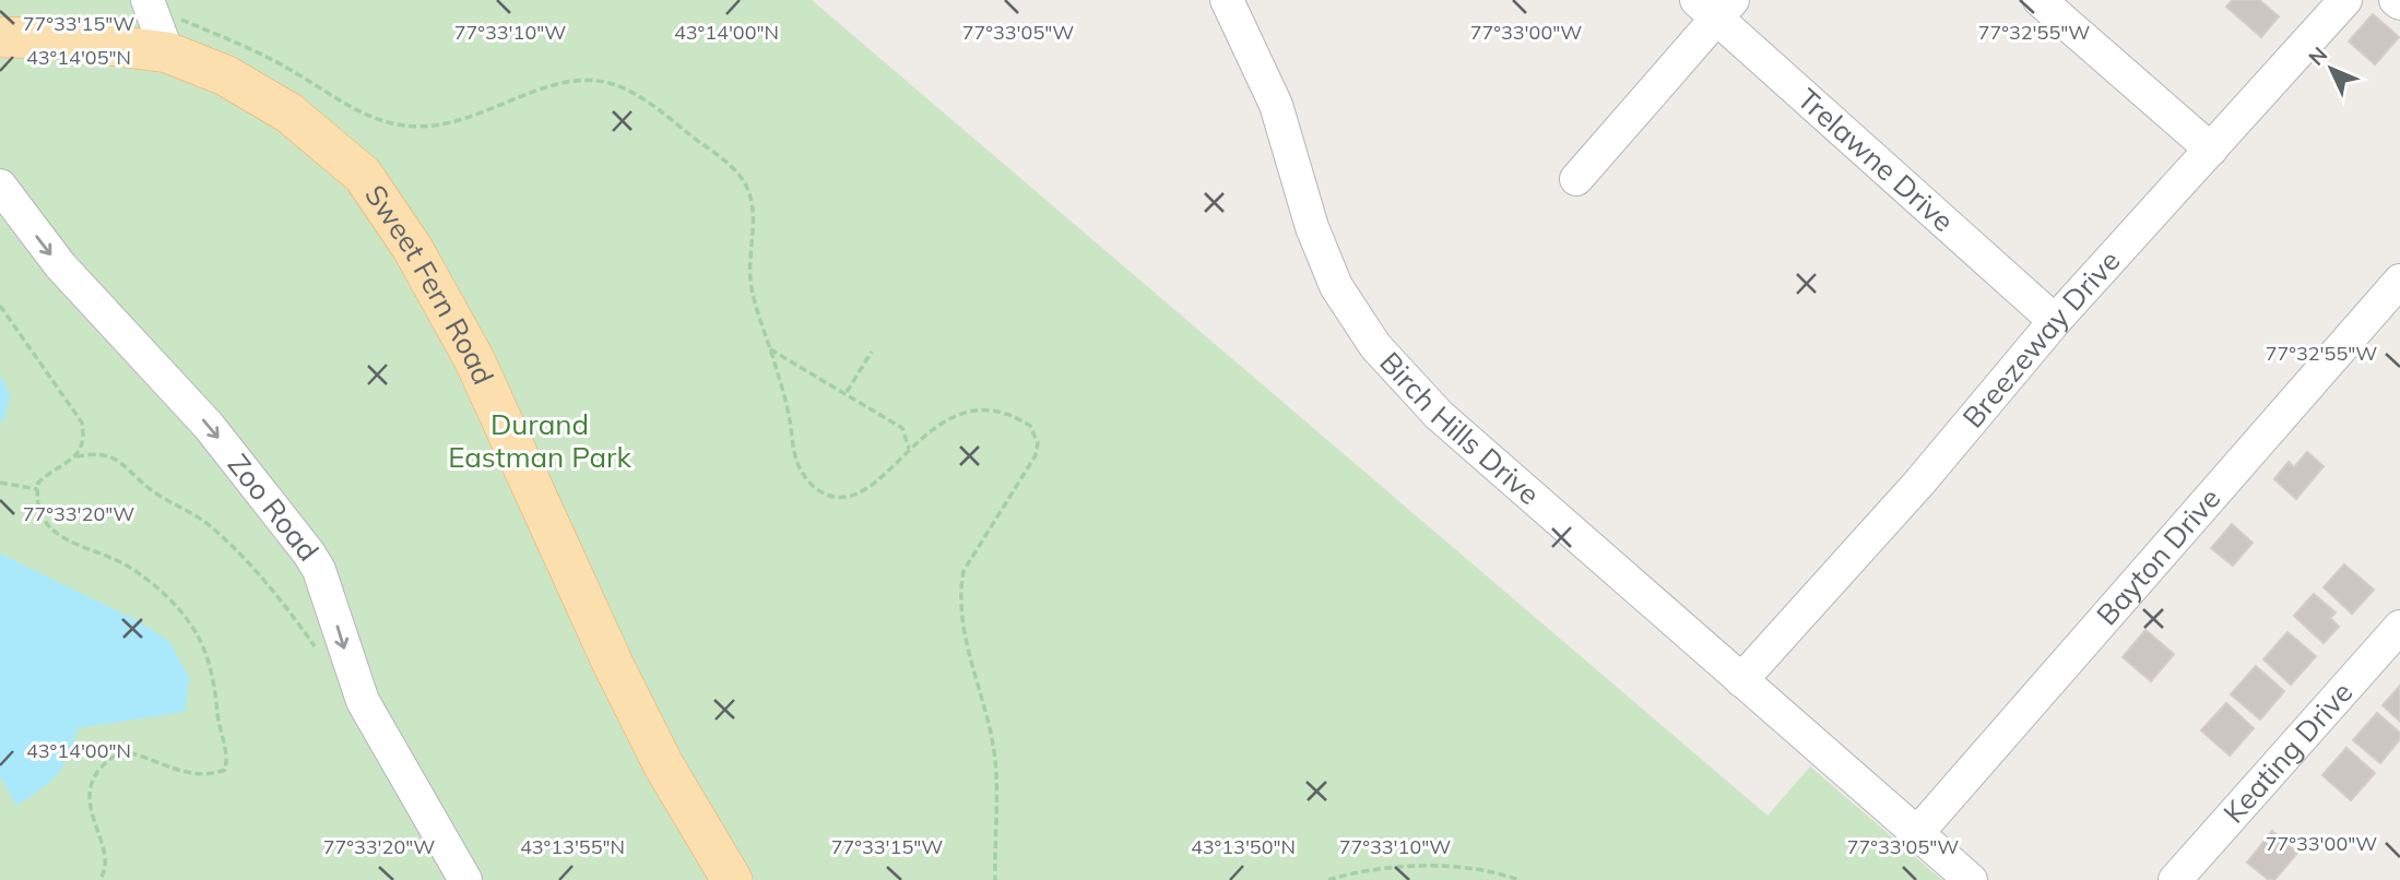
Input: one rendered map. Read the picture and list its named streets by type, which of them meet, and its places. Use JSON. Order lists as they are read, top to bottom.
{
  "streets": {
    "main road": ["Sweet Fern Road"],
    "street": [
      "Trelawne Drive",
      "Breezeway Drive",
      "Birch Hills Drive",
      "Zoo Road",
      "Bayton Drive",
      "Keating Drive"
    ]
  },
  "crossings": [
    ["Trelawne Drive", "Breezeway Drive"],
    ["Breezeway Drive", "Birch Hills Drive"],
    ["Birch Hills Drive", "Bayton Drive"]
  ],
  "one_way": ["Zoo Road"],
  "parks": ["Durand Eastman Park"],
  "north": "top left",
  "coordinates": [
    "77°33'15\"W",
    "77°33'10\"W",
    "77°33'05\"W",
    "77°33'00\"W",
    "77°32'55\"W",
    "43°14'00\"N",
    "43°14'05\"N",
    "77°33'20\"W",
    "43°13'55\"N",
    "43°13'50\"N"
  ]
}
